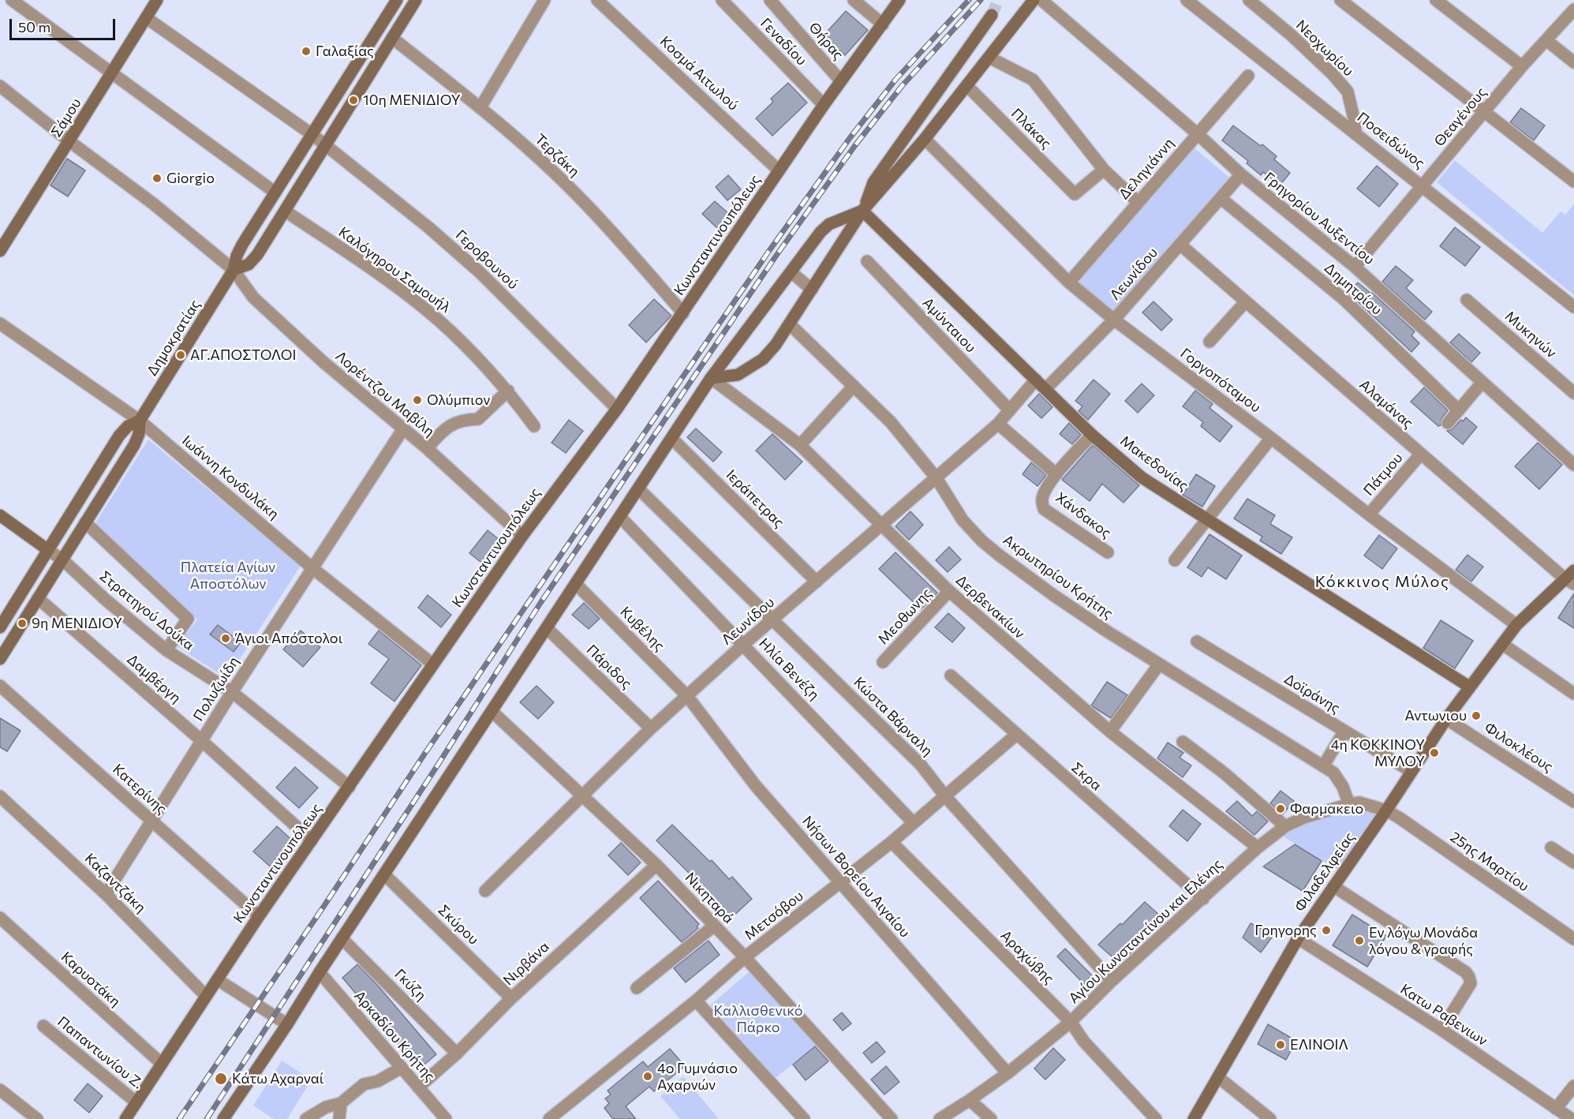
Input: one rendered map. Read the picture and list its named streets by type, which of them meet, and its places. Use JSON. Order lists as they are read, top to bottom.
{
  "streets": {
    "street": [
      "Θήρας",
      "Γεναδίου",
      "Νεοχωρίου",
      "Κοσμά Αιτωλού",
      "Θεαγένους",
      "Σάμου",
      "Πλάκας",
      "Ποσειδώνος",
      "Τερζάκη",
      "Δεληγιάννη",
      "Γρηγορίου Αυξεντίου",
      "Κωνσταντινουπόλεως",
      "Γεροβουνού",
      "Καλόγηρου Σαμουήλ",
      "Λεωνίδου",
      "Δημητρίου",
      "Αμύνταιου",
      "Μυκηνών",
      "Δημοκρατίας",
      "Γοργοπόταμου",
      "Λορέντζου Μαβίλη",
      "Αλαμάνας",
      "Μακεδονίας",
      "Πάτμου",
      "Ιωάννη Κονδυλάκη",
      "Ιεράπετρας",
      "Χάνδακος",
      "Ακρωτηρίου Κρήτης",
      "Δερβενακίων",
      "Στρατηγού Δούκα",
      "Μεοθωνης",
      "Κυβέλης",
      "Πάριδος",
      "Ηλία Βενέζη",
      "Δαμβέργη",
      "Πολυζωίδη",
      "Δοϊράνης",
      "Κώστα Βάρναλη",
      "Φιλοκλέους",
      "Σκρα",
      "Κατερίνης",
      "25ης Μαρτίου",
      "Φιλαδελφείας",
      "Νήσων Βορείου Αιγαίου",
      "Καζαντζάκη",
      "Νικηταρά",
      "Μετσόβου",
      "Σκύρου",
      "Αγίου Κωνσταντίνου και Ελένης",
      "Αραχώβης",
      "Νιρβάνα",
      "Καρυοτάκη",
      "Γκύζη",
      "Κατω Ραβενιων",
      "Αρκαδίου Κρήτης",
      "Παπαντωνίου Ζ."
    ]
  },
  "crossings": [
    ["Θήρας", "Κωνσταντινουπόλεως"],
    ["Γεναδίου", "Κωνσταντινουπόλεως"],
    ["Νεοχωρίου", "Ποσειδώνος"],
    ["Κοσμά Αιτωλού", "Κωνσταντινουπόλεως"],
    ["Θεαγένους", "Ποσειδώνος"],
    ["Θεαγένους", "Γρηγορίου Αυξεντίου"],
    ["Σάμου", "Λορέντζου Μαβίλη"],
    ["Τερζάκη", "Κωνσταντινουπόλεως"],
    ["Τερζάκη", "Δημοκρατίας"],
    ["Δεληγιάννη", "Γρηγορίου Αυξεντίου"],
    ["Δεληγιάννη", "Γοργοπόταμου"],
    ["Γρηγορίου Αυξεντίου", "Λεωνίδου"],
    ["Κωνσταντινουπόλεως", "Γεροβουνού"],
    ["Κωνσταντινουπόλεως", "Λορέντζου Μαβίλη"],
    ["Κωνσταντινουπόλεως", "Ιωάννη Κονδυλάκη"],
    ["Κωνσταντινουπόλεως", "Στρατηγού Δούκα"],
    ["Κωνσταντινουπόλεως", "Δαμβέργη"],
    ["Κωνσταντινουπόλεως", "Κατερίνης"],
    ["Κωνσταντινουπόλεως", "Καζαντζάκη"],
    ["Κωνσταντινουπόλεως", "Καρυοτάκη"],
    ["Κωνσταντινουπόλεως", "Παπαντωνίου Ζ."],
    ["Γεροβουνού", "Δημοκρατίας"],
    ["Καλόγηρου Σαμουήλ", "Δημοκρατίας"],
    ["Λεωνίδου", "Δημητρίου"],
    ["Λεωνίδου", "Αμύνταιου"],
    ["Λεωνίδου", "Γοργοπόταμου"],
    ["Λεωνίδου", "Αλαμάνας"],
    ["Λεωνίδου", "Μακεδονίας"],
    ["Λεωνίδου", "Ιεράπετρας"],
    ["Λεωνίδου", "Ακρωτηρίου Κρήτης"],
    ["Λεωνίδου", "Δερβενακίων"],
    ["Λεωνίδου", "Κυβέλης"],
    ["Λεωνίδου", "Πάριδος"],
    ["Λεωνίδου", "Ηλία Βενέζη"],
    ["Λεωνίδου", "Κώστα Βάρναλη"],
    ["Λεωνίδου", "Νήσων Βορείου Αιγαίου"],
    ["Λεωνίδου", "Νικηταρά"],
    ["Δημοκρατίας", "Λορέντζου Μαβίλη"],
    ["Δημοκρατίας", "Ιωάννη Κονδυλάκη"],
    ["Δημοκρατίας", "Στρατηγού Δούκα"],
    ["Δημοκρατίας", "Δαμβέργη"],
    ["Γοργοπόταμου", "Πάτμου"],
    ["Γοργοπόταμου", "Φιλαδελφείας"],
    ["Λορέντζου Μαβίλη", "Πολυζωίδη"],
    ["Αλαμάνας", "Πάτμου"],
    ["Αλαμάνας", "Φιλαδελφείας"],
    ["Μακεδονίας", "Χάνδακος"],
    ["Μακεδονίας", "Φιλαδελφείας"],
    ["Ιωάννη Κονδυλάκη", "Πολυζωίδη"],
    ["Ακρωτηρίου Κρήτης", "Αγίου Κωνσταντίνου και Ελένης"],
    ["Δερβενακίων", "Μεοθωνης"],
    ["Δερβενακίων", "Αγίου Κωνσταντίνου και Ελένης"],
    ["Στρατηγού Δούκα", "Πολυζωίδη"],
    ["Κυβέλης", "Νήσων Βορείου Αιγαίου"],
    ["Ηλία Βενέζη", "Μετσόβου"],
    ["Δαμβέργη", "Πολυζωίδη"],
    ["Πολυζωίδη", "Κατερίνης"],
    ["Πολυζωίδη", "Καζαντζάκη"],
    ["Δοϊράνης", "Φιλαδελφείας"],
    ["Κώστα Βάρναλη", "Μετσόβου"],
    ["Κώστα Βάρναλη", "Αγίου Κωνσταντίνου και Ελένης"],
    ["Φιλοκλέους", "Φιλαδελφείας"],
    ["Σκρα", "Μετσόβου"],
    ["Σκρα", "Αγίου Κωνσταντίνου και Ελένης"],
    ["25ης Μαρτίου", "Φιλαδελφείας"],
    ["25ης Μαρτίου", "Αγίου Κωνσταντίνου και Ελένης"],
    ["Φιλαδελφείας", "Αγίου Κωνσταντίνου και Ελένης"],
    ["Φιλαδελφείας", "Κατω Ραβενιων"],
    ["Νήσων Βορείου Αιγαίου", "Μετσόβου"],
    ["Νήσων Βορείου Αιγαίου", "Αγίου Κωνσταντίνου και Ελένης"],
    ["Νικηταρά", "Μετσόβου"],
    ["Νικηταρά", "Νιρβάνα"],
    ["Μετσόβου", "Αραχώβης"],
    ["Σκύρου", "Νιρβάνα"],
    ["Αγίου Κωνσταντίνου και Ελένης", "Αραχώβης"],
    ["Νιρβάνα", "Γκύζη"],
    ["Νιρβάνα", "Αρκαδίου Κρήτης"]
  ],
  "districts": ["Κόκκινος Μύλος"],
  "parks": ["Πλατεία Αγίων Αποστόλων", "Καλλισθενικό Πάρκο"],
  "places": [
    "Γαλαξίας",
    "10η ΜΕΝΙΔΙΟΥ",
    "Giorgio",
    "ΑΓ.ΑΠΟΣΤΟΛΟΙ",
    "Ολύμπιον",
    "9η ΜΕΝΙΔΙΟΥ",
    "Άγιοι Απόστολοι",
    "Αντωνιου",
    "4η ΚΟΚΚΙΝΟΥ ΜΥΛΟΥ",
    "Φαρμακειο",
    "Γρηγορης",
    "Εν λόγω Μονάδα λόγου & γραφής",
    "ΕΛΙΝΟΙΛ",
    "4ο Γυμνάσιο Αχαρνών",
    "Κάτω Αχαρναί"
  ],
  "scale_bar": "50 m"
}
